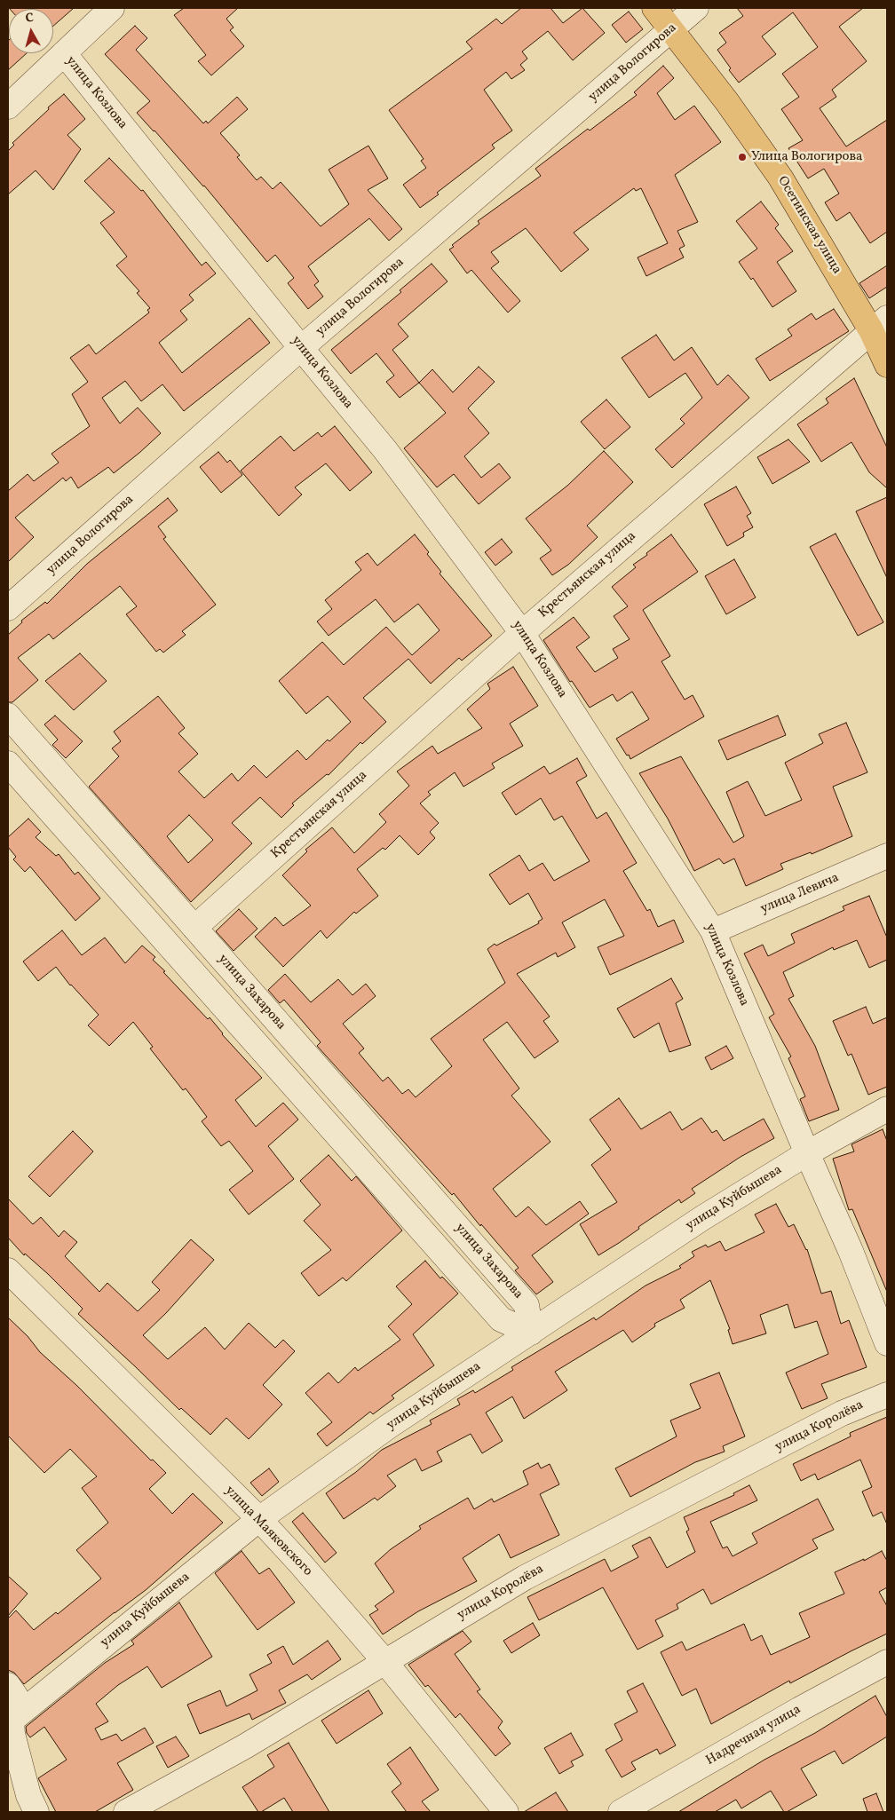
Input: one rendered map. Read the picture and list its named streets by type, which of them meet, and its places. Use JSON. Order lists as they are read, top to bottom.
{
  "streets": {
    "main road": ["Осетинская улица"],
    "street": [
      "улица Вологирова",
      "улица Козлова",
      "Крестьянская улица",
      "улица Левича",
      "улица Захарова",
      "улица Куйбышева",
      "улица Королёва",
      "улица Маяковского",
      "Надречная улица"
    ]
  },
  "crossings": [
    ["улица Вологирова", "улица Козлова"],
    ["улица Вологирова", "Осетинская улица"],
    ["улица Козлова", "Крестьянская улица"],
    ["улица Козлова", "улица Левича"],
    ["улица Козлова", "улица Куйбышева"],
    ["Осетинская улица", "Крестьянская улица"],
    ["Крестьянская улица", "улица Захарова"],
    ["улица Захарова", "улица Куйбышева"],
    ["улица Куйбышева", "улица Маяковского"],
    ["улица Королёва", "улица Маяковского"]
  ],
  "places": ["Улица Вологирова"],
  "north": "top"
}
